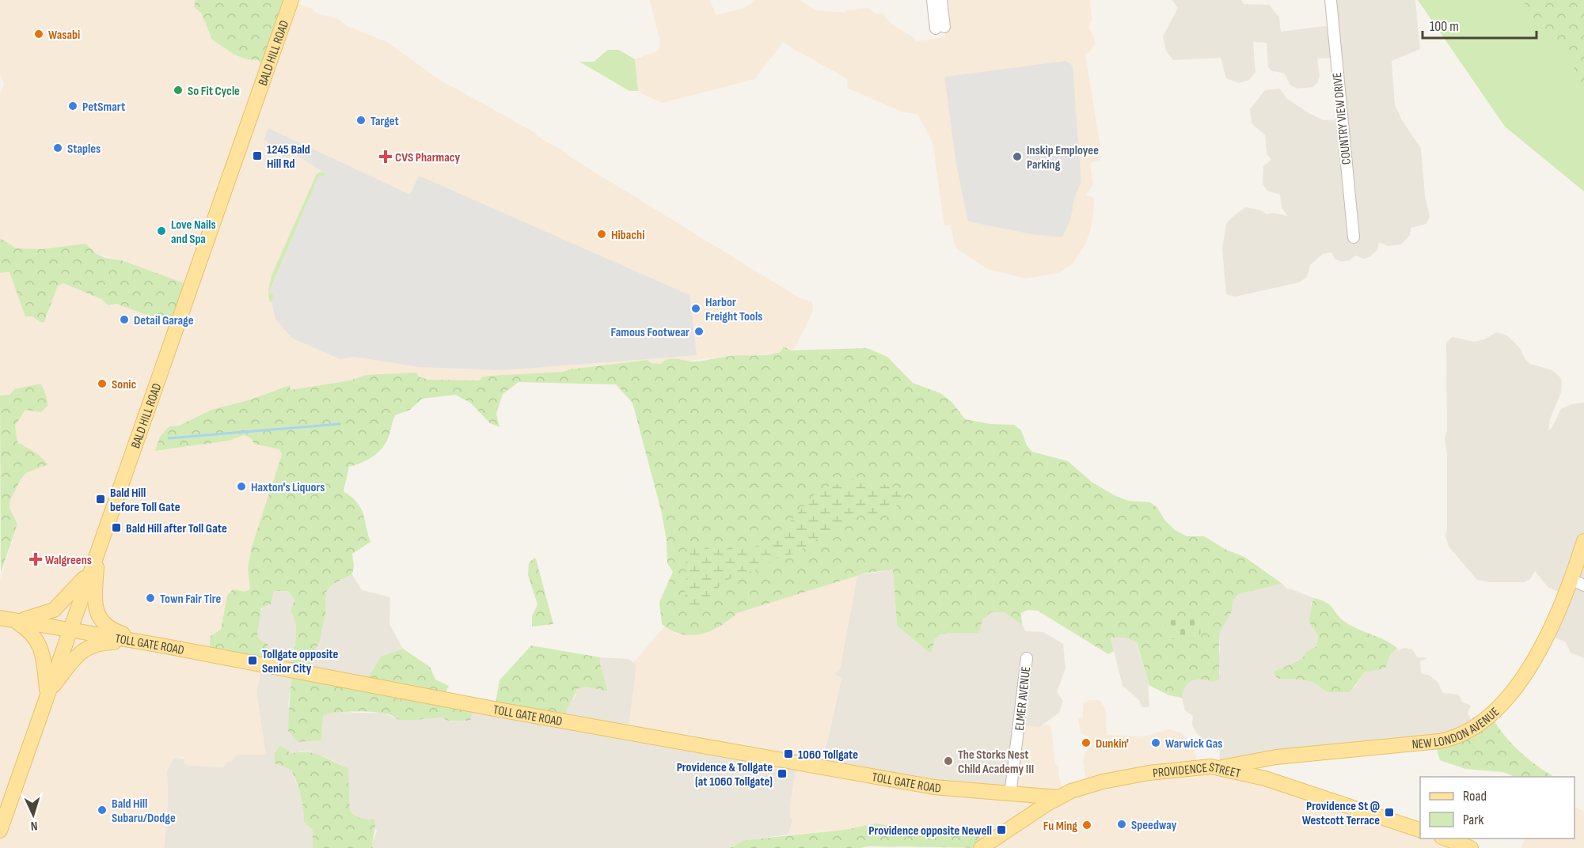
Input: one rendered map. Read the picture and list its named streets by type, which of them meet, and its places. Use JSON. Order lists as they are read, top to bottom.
{
  "streets": {
    "main road": [
      "BALD HILL ROAD",
      "TOLL GATE ROAD",
      "NEW LONDON AVENUE",
      "PROVIDENCE STREET"
    ],
    "street": ["COUNTRY VIEW DRIVE", "ELMER AVENUE"]
  },
  "crossings": [
    ["BALD HILL ROAD", "TOLL GATE ROAD"],
    ["TOLL GATE ROAD", "ELMER AVENUE"],
    ["TOLL GATE ROAD", "PROVIDENCE STREET"],
    ["NEW LONDON AVENUE", "PROVIDENCE STREET"]
  ],
  "places": {
    "other": [
      "Wasabi",
      "So Fit Cycle",
      "PetSmart",
      "Target",
      "Staples",
      "Inskip Employee Parking",
      "Love Nails and Spa",
      "Hibachi",
      "Harbor Freight Tools",
      "Detail Garage",
      "Famous Footwear",
      "Sonic",
      "Haxton's Liquors",
      "Town Fair Tire",
      "Dunkin'",
      "Warwick Gas",
      "The Storks Nest Child Academy III",
      "Bald Hill Subaru/Dodge",
      "Speedway",
      "Fu Ming"
    ],
    "transit": [
      "1245 Bald Hill Rd",
      "Bald Hill before Toll Gate",
      "Bald Hill after Toll Gate",
      "Tollgate opposite Senior City",
      "1060 Tollgate",
      "Providence & Tollgate (at 1060 Tollgate)",
      "Providence St @ Westcott Terrace",
      "Providence opposite Newell"
    ],
    "health": ["CVS Pharmacy", "Walgreens"]
  },
  "legend": ["Road", "Park"],
  "scale_bar": "100 m",
  "north": "bottom"
}
